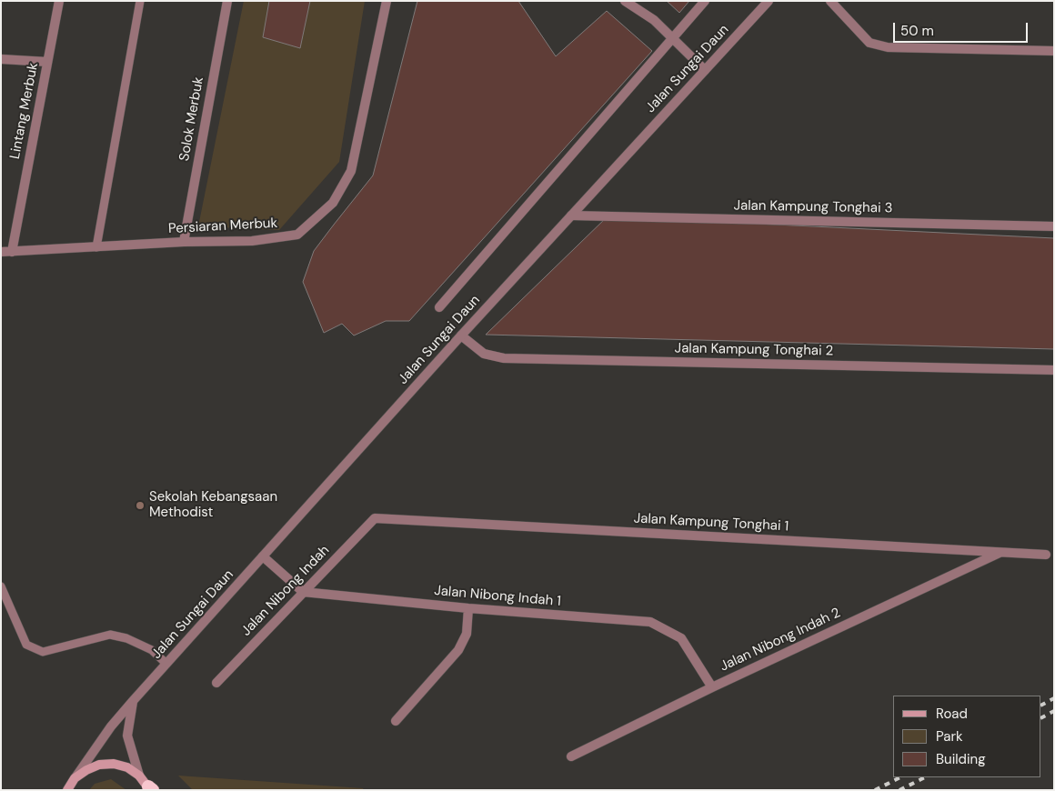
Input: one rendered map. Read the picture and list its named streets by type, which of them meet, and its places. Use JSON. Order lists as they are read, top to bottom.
{
  "streets": {
    "street": [
      "Jalan Sungai Daun",
      "Lintang Merbuk",
      "Solok Merbuk",
      "Jalan Kampung Tonghai 3",
      "Persiaran Merbuk",
      "Jalan Kampung Tonghai 2",
      "Jalan Kampung Tonghai 1",
      "Jalan Nibong Indah",
      "Jalan Nibong Indah 1",
      "Jalan Nibong Indah 2"
    ]
  },
  "crossings": [
    ["Jalan Sungai Daun", "Jalan Kampung Tonghai 3"],
    ["Jalan Sungai Daun", "Jalan Kampung Tonghai 2"],
    ["Lintang Merbuk", "Persiaran Merbuk"],
    ["Solok Merbuk", "Persiaran Merbuk"],
    ["Jalan Kampung Tonghai 1", "Jalan Nibong Indah"],
    ["Jalan Kampung Tonghai 1", "Jalan Nibong Indah 2"],
    ["Jalan Nibong Indah", "Jalan Nibong Indah 1"],
    ["Jalan Nibong Indah 1", "Jalan Nibong Indah 2"]
  ],
  "places": ["Sekolah Kebangsaan Methodist"],
  "legend": ["Road", "Park", "Building"],
  "scale_bar": "50 m"
}
